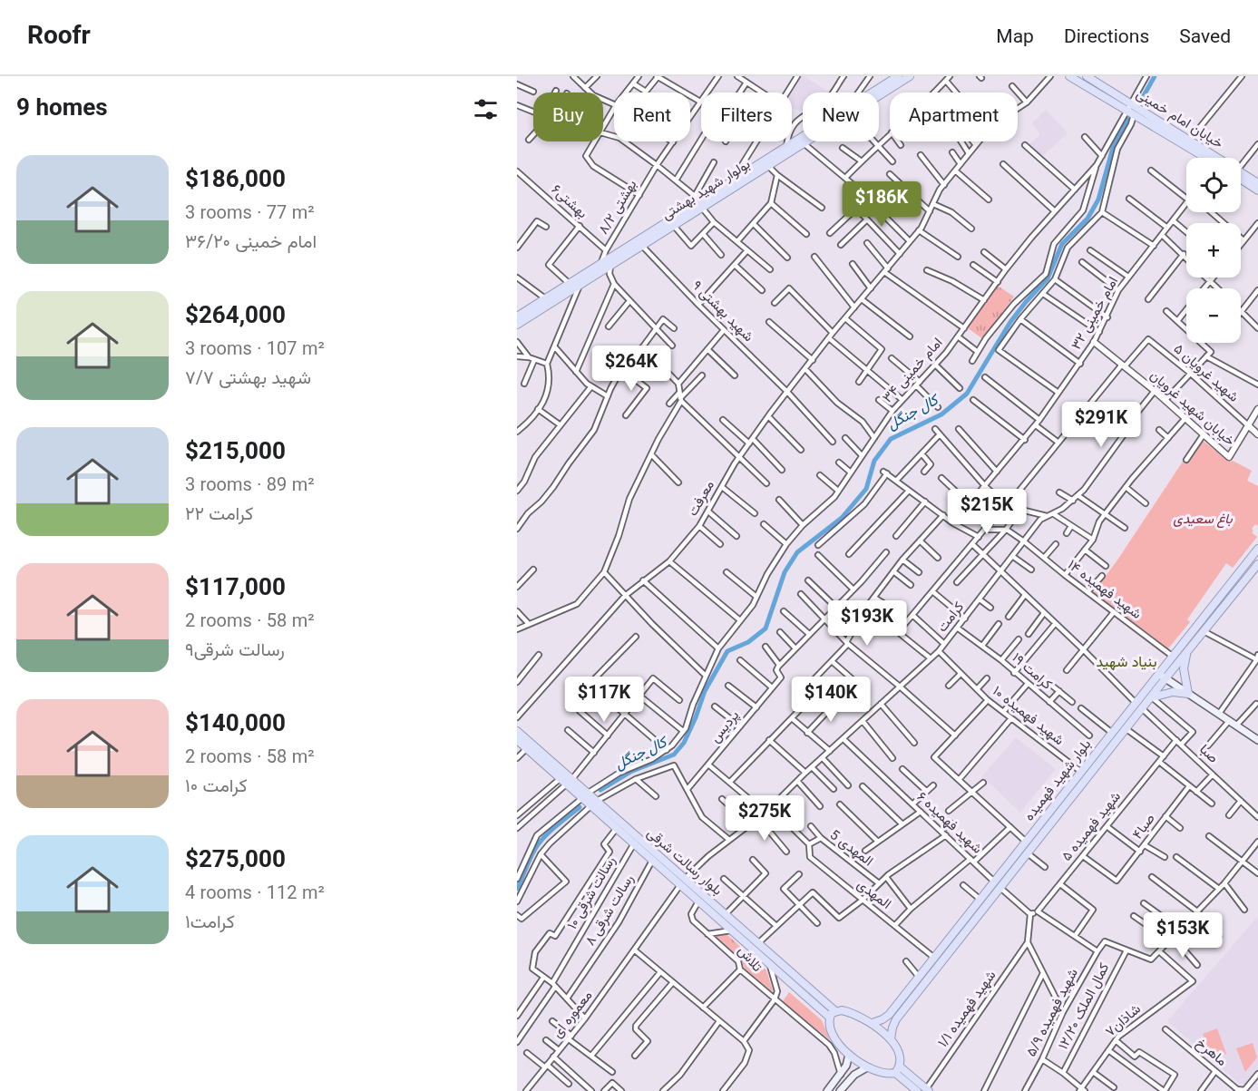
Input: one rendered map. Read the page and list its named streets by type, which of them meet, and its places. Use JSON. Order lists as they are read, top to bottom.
{
  "streets": {
    "main road": [
      "خیابان امام خمینی",
      "بولوار شهید بهشتی",
      "بلوار شهید فهمیده",
      "بلوار رسالت شرقی"
    ],
    "street": [
      "بهشتی۶",
      "بهشتی ۸/۲",
      "شهید بهشتی ۹",
      "امام خمینی ۳۲",
      "امام خمینی ۳۴",
      "شهید غرویان ۵",
      "خیابان شهید غرویان",
      "معرفت",
      "شهید فهمیده ۱۴",
      "کرامت",
      "کرامت ۱۹",
      "شهید فهمیده ۱۰",
      "پردیس",
      "صبا",
      "شهید فهمیده ۶",
      "شهید فهمیده ۵",
      "صبا۴",
      "المهدی 5",
      "رسالت شرقی ۱۰",
      "المهدی",
      "رسالت شرقی ۸",
      "تلاش",
      "کمال الملک ۱۲/۲۰",
      "شهید فهمیده ۱/۱",
      "شهید فهمیده ۵/۹",
      "معموره ای",
      "شاذان۷",
      "ماهرخ"
    ]
  },
  "crossings": [
    ["خیابان امام خمینی", "امام خمینی ۳۴"],
    ["بولوار شهید بهشتی", "بهشتی ۸/۲"],
    ["بولوار شهید بهشتی", "شهید بهشتی ۹"],
    ["بهشتی۶", "بهشتی ۸/۲"],
    ["شهید بهشتی ۹", "معرفت"],
    ["امام خمینی ۳۲", "خیابان شهید غرویان"],
    ["امام خمینی ۳۴", "بلوار رسالت شرقی"],
    ["شهید غرویان ۵", "خیابان شهید غرویان"],
    ["شهید فهمیده ۱۴", "کرامت"],
    ["شهید فهمیده ۱۴", "بلوار شهید فهمیده"],
    ["کرامت", "کرامت ۱۹"],
    ["کرامت", "شهید فهمیده ۱۰"],
    ["کرامت", "شهید فهمیده ۶"],
    ["کرامت", "بلوار رسالت شرقی"],
    ["کرامت", "المهدی"],
    ["کرامت", "معموره ای"],
    ["شهید فهمیده ۱۰", "بلوار شهید فهمیده"],
    ["صبا", "بلوار شهید فهمیده"],
    ["صبا", "شهید فهمیده ۵"],
    ["بلوار شهید فهمیده", "شهید فهمیده ۶"],
    ["بلوار شهید فهمیده", "المهدی"],
    ["شهید فهمیده ۵", "صبا۴"],
    ["المهدی 5", "المهدی"],
    ["بلوار رسالت شرقی", "رسالت شرقی ۱۰"],
    ["بلوار رسالت شرقی", "رسالت شرقی ۸"],
    ["بلوار رسالت شرقی", "تلاش"],
    ["بلوار رسالت شرقی", "معموره ای"]
  ],
  "districts": ["بنیاد شهید"],
  "water": ["کال جنگل"],
  "parks": ["باغ سعیدی"],
  "page": {
    "header": "Roofr",
    "nav": ["Map", "Directions", "Saved"],
    "heading": "9 homes",
    "chip": [
      "Buy",
      "Rent",
      "Filters",
      "New",
      "Apartment"
    ],
    "list": [
      {
        "name": "$186,000",
        "note": "3 rooms · 77 m² · امام خمینی ۳۶/۲۰"
      },
      {
        "name": "$264,000",
        "note": "3 rooms · 107 m² · شهید بهشتی ۷/۷"
      },
      {
        "name": "$215,000",
        "note": "3 rooms · 89 m² · کرامت ۲۲"
      },
      {
        "name": "$117,000",
        "note": "2 rooms · 58 m² · رسالت شرقی۹"
      },
      {
        "name": "$140,000",
        "note": "2 rooms · 58 m² · کرامت ۱۰"
      },
      {
        "name": "$275,000",
        "note": "4 rooms · 112 m² · کرامت۱"
      }
    ],
    "map_buttons": ["+", "−"],
    "price": [
      "$186K",
      "$264K",
      "$291K",
      "$215K",
      "$193K",
      "$117K",
      "$140K",
      "$275K",
      "$153K"
    ]
  }
}
